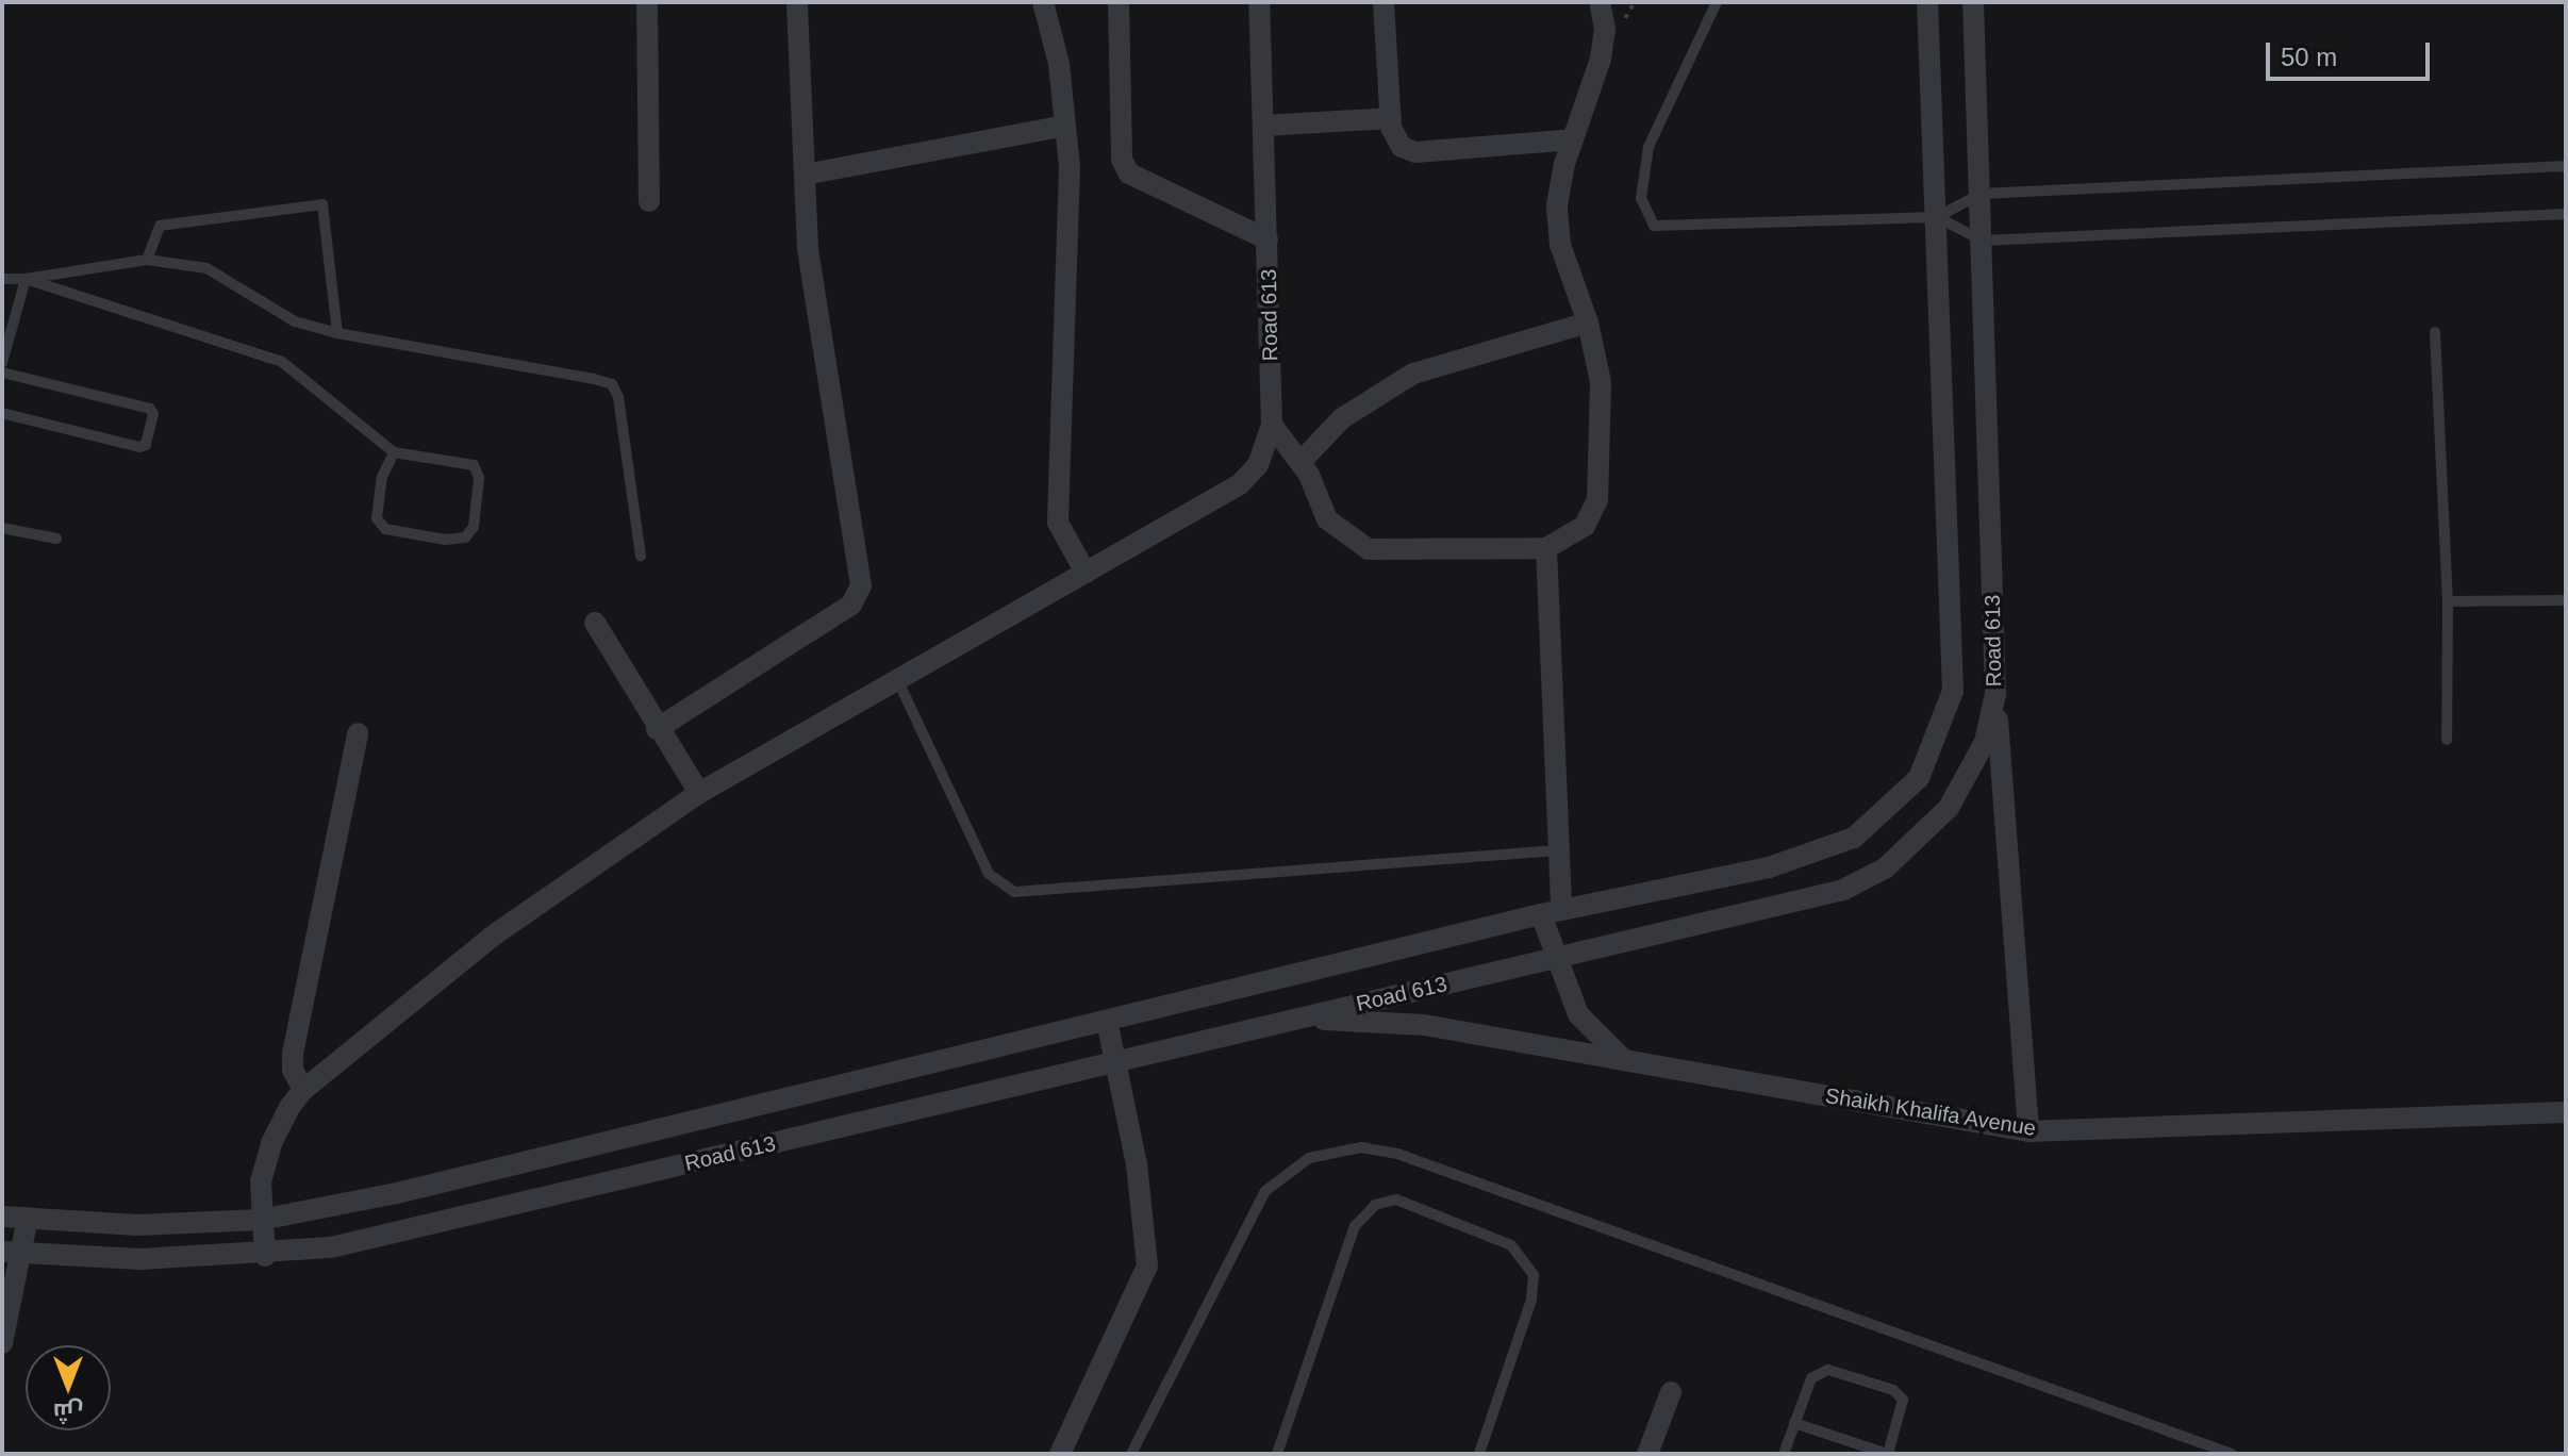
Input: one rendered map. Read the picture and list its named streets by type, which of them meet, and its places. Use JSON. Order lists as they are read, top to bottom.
{
  "streets": {
    "street": ["Road 613", "Shaikh Khalifa Avenue"]
  },
  "crossings": [
    ["Road 613", "Shaikh Khalifa Avenue"]
  ],
  "scale_bar": "50 m",
  "north": "bottom"
}
